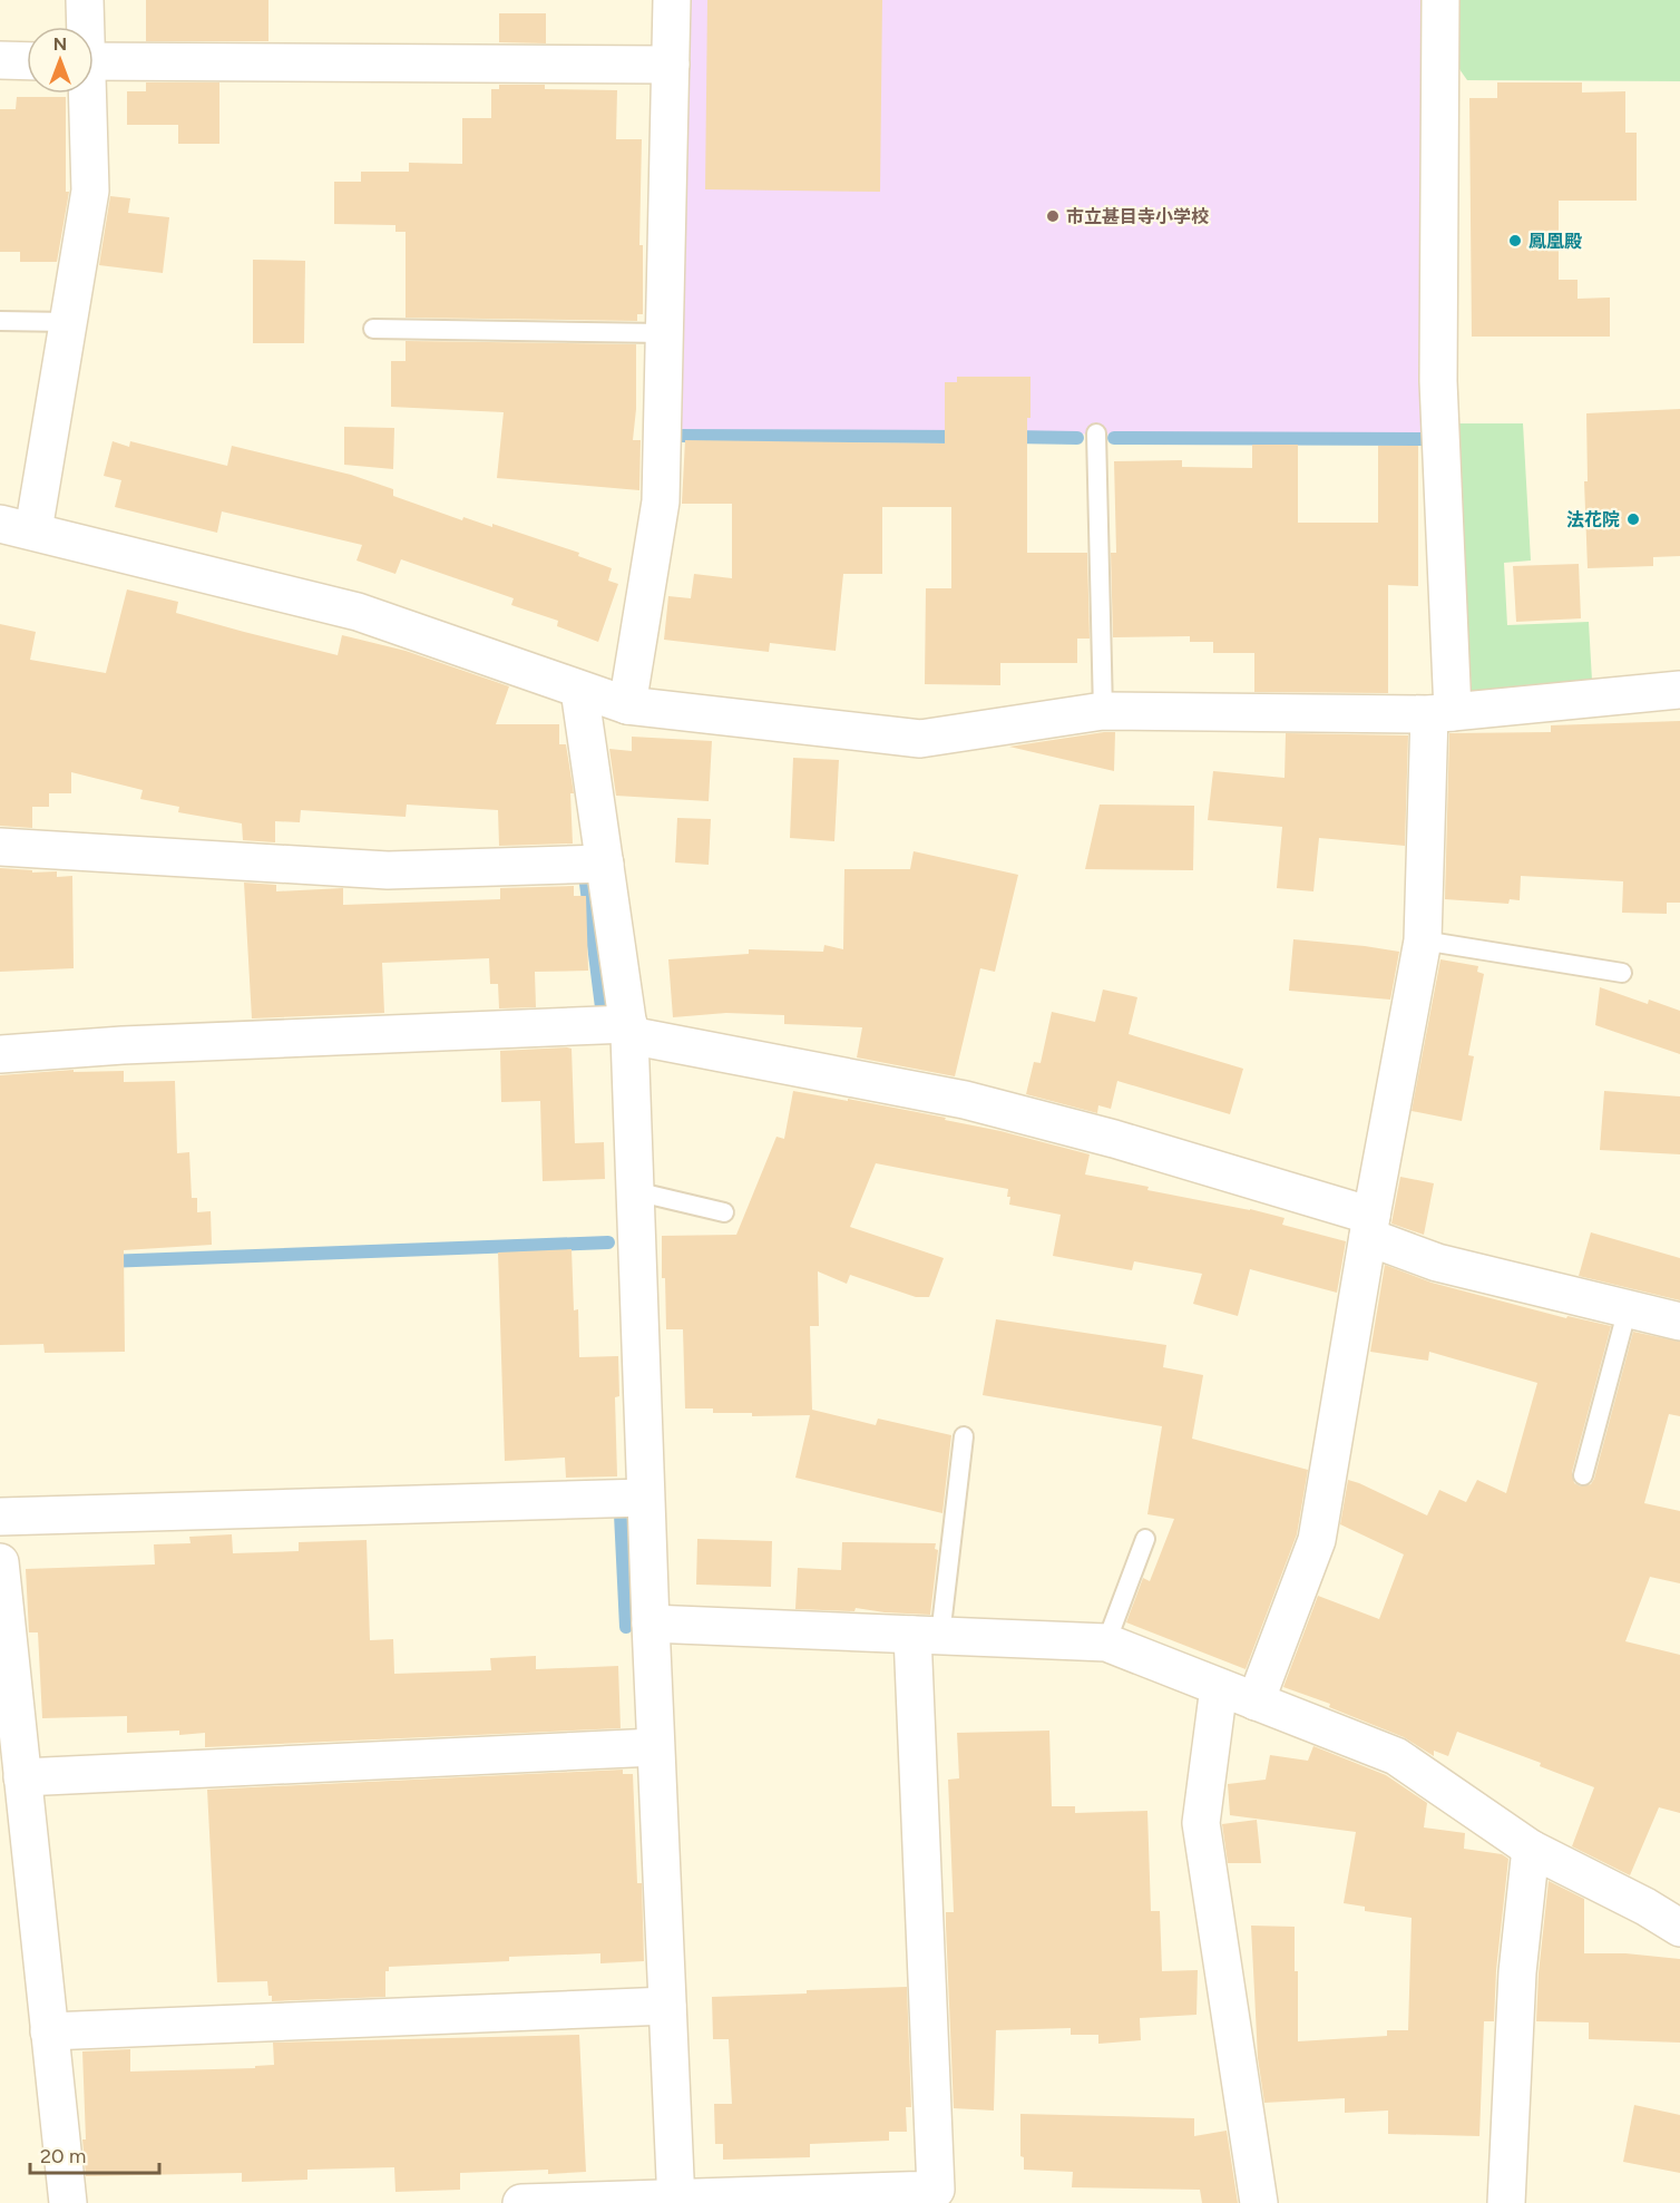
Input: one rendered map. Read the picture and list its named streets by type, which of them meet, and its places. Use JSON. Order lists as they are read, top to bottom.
{
  "places": ["市立甚目寺小学校", "鳳凰殿", "法花院"],
  "scale_bar": "20 m",
  "north": "top"
}
